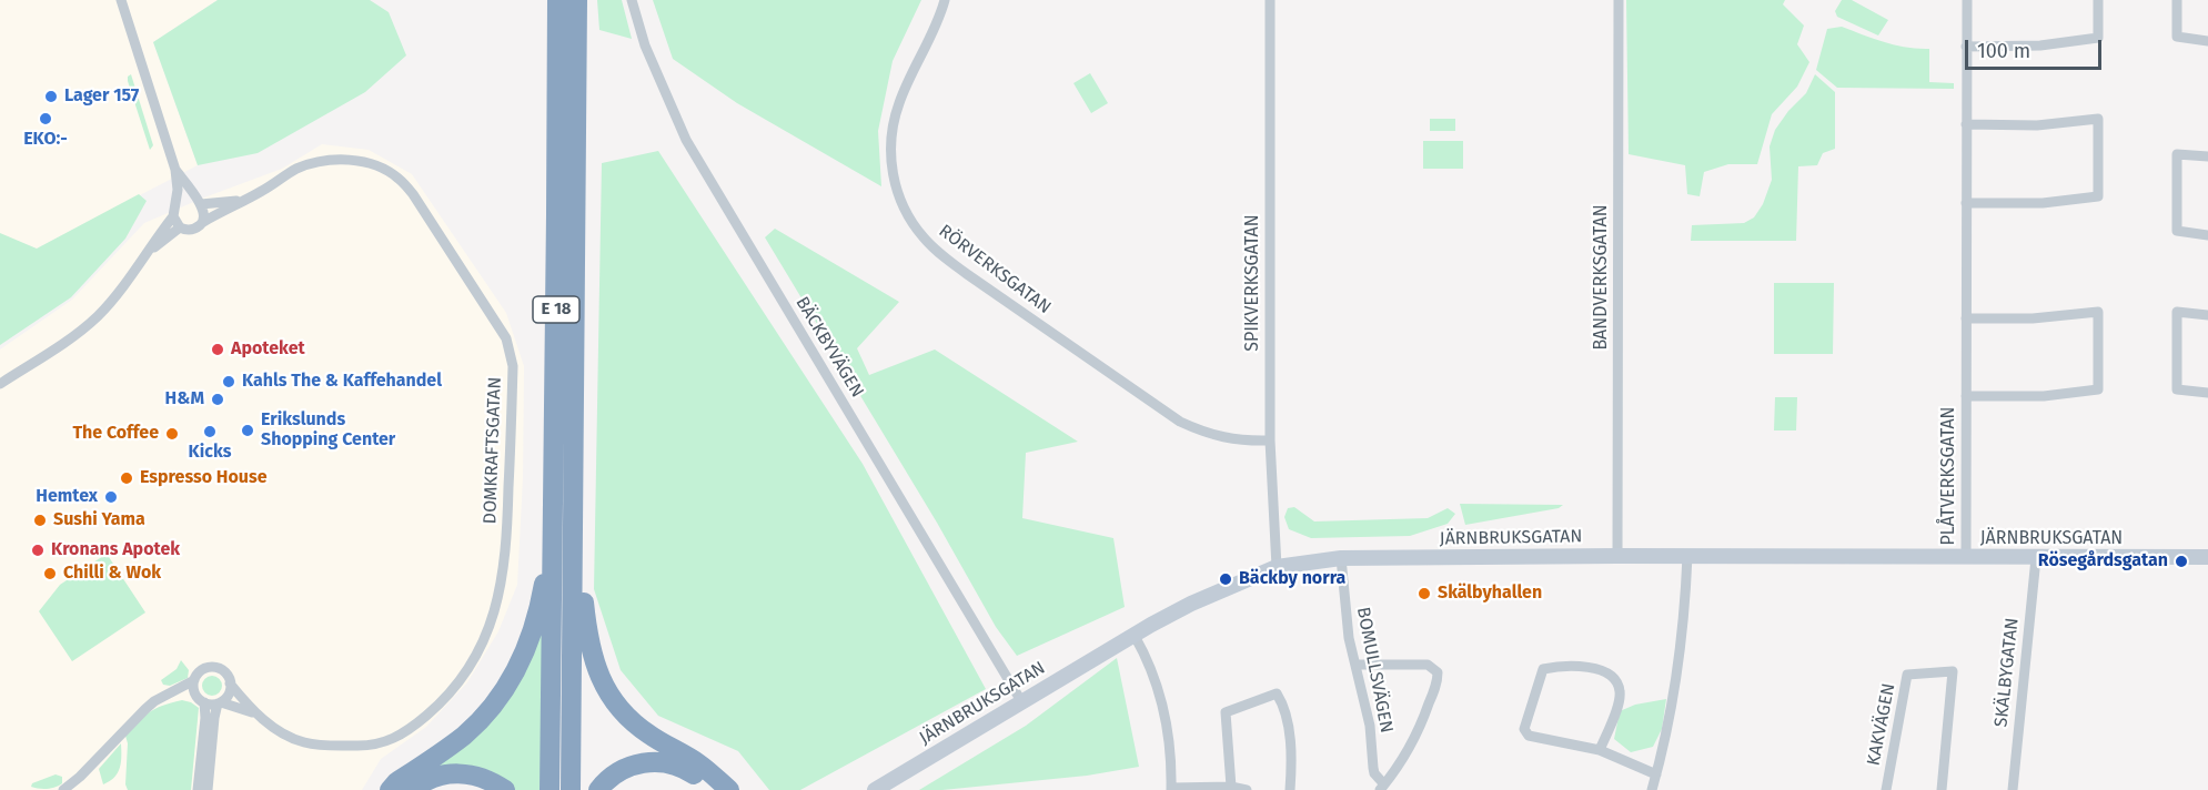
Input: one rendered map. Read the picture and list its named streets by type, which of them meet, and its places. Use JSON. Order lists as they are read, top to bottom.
{
  "streets": {
    "highway": ["E 18"],
    "street": [
      "RÖRVERKSGATAN",
      "BANDVERKSGATAN",
      "SPIKVERKSGATAN",
      "BÄCKBYVÄGEN",
      "DOMKRAFTSGATAN",
      "PLÅTVERKSGATAN",
      "JÄRNBRUKSGATAN",
      "BOMULLSVÄGEN",
      "SKÄLBYGATAN",
      "KAKVÄGEN"
    ]
  },
  "crossings": [
    ["RÖRVERKSGATAN", "SPIKVERKSGATAN"],
    ["BANDVERKSGATAN", "JÄRNBRUKSGATAN"],
    ["SPIKVERKSGATAN", "JÄRNBRUKSGATAN"],
    ["BÄCKBYVÄGEN", "JÄRNBRUKSGATAN"],
    ["PLÅTVERKSGATAN", "JÄRNBRUKSGATAN"],
    ["JÄRNBRUKSGATAN", "BOMULLSVÄGEN"],
    ["JÄRNBRUKSGATAN", "SKÄLBYGATAN"]
  ],
  "places": [
    "Lager 157",
    "EKO:-",
    "Apoteket",
    "Kahls The & Kaffehandel",
    "H&M",
    "Erikslunds Shopping Center",
    "Kicks",
    "The Coffee",
    "Espresso House",
    "Hemtex",
    "Sushi Yama",
    "Kronans Apotek",
    "Rösegårdsgatan",
    "Chilli & Wok",
    "Bäckby norra",
    "Skälbyhallen"
  ],
  "scale_bar": "100 m"
}
